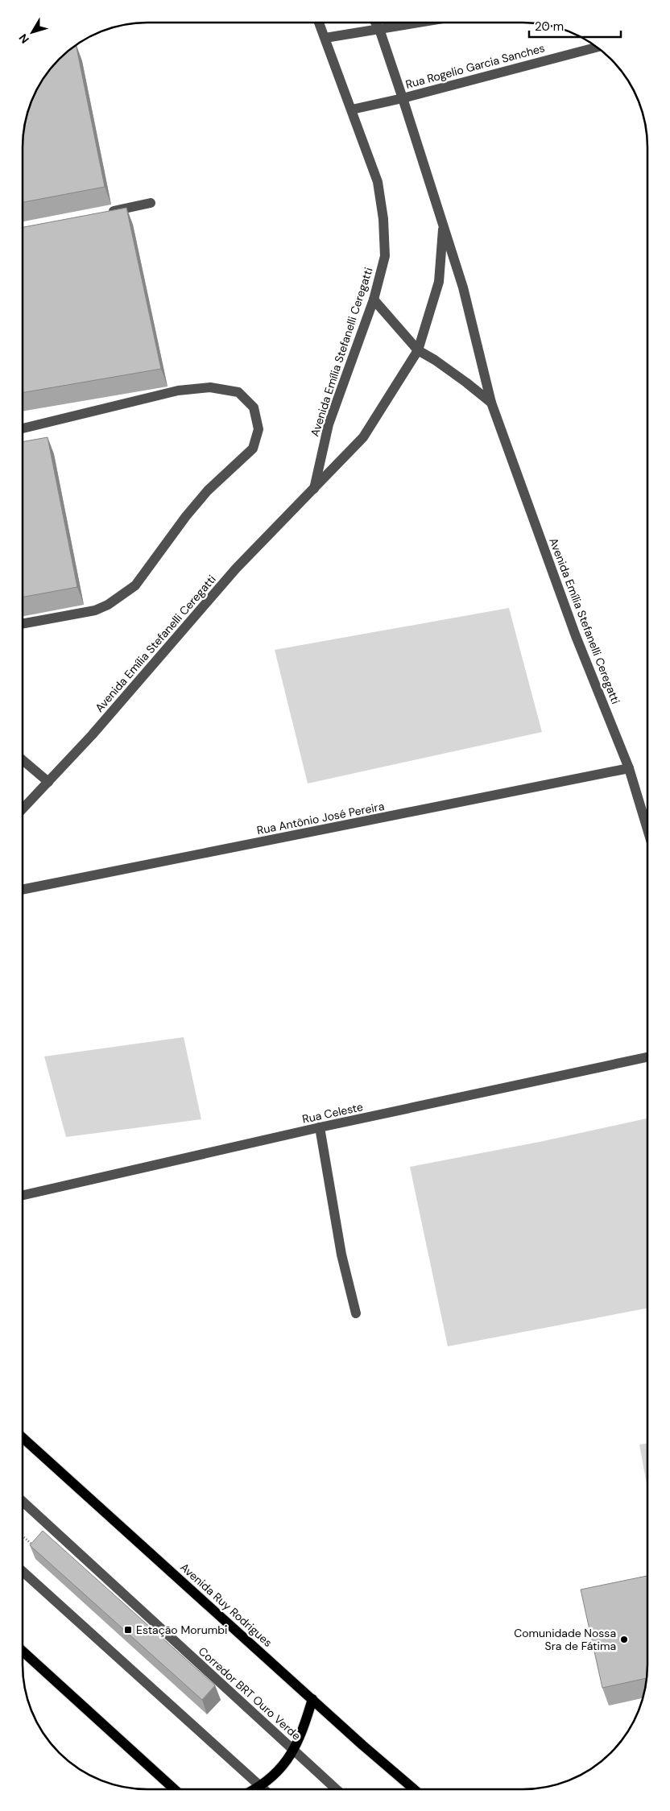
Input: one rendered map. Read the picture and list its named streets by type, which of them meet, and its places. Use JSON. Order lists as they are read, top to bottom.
{
  "streets": {
    "main road": ["Avenida Ruy Rodrigues"],
    "street": [
      "Rua Rogelio Garcia Sanches",
      "Avenida Emília Stefanelli Ceregatti",
      "Rua Antônio José Pereira",
      "Rua Celeste",
      "Corredor BRT Ouro Verde"
    ]
  },
  "crossings": [
    ["Rua Rogelio Garcia Sanches", "Avenida Emília Stefanelli Ceregatti"],
    ["Avenida Emília Stefanelli Ceregatti", "Rua Antônio José Pereira"]
  ],
  "places": {
    "transit": ["Estação Morumbi"],
    "other": ["Comunidade Nossa Sra de Fátima"]
  },
  "scale_bar": "20 m",
  "north": "bottom left"
}
